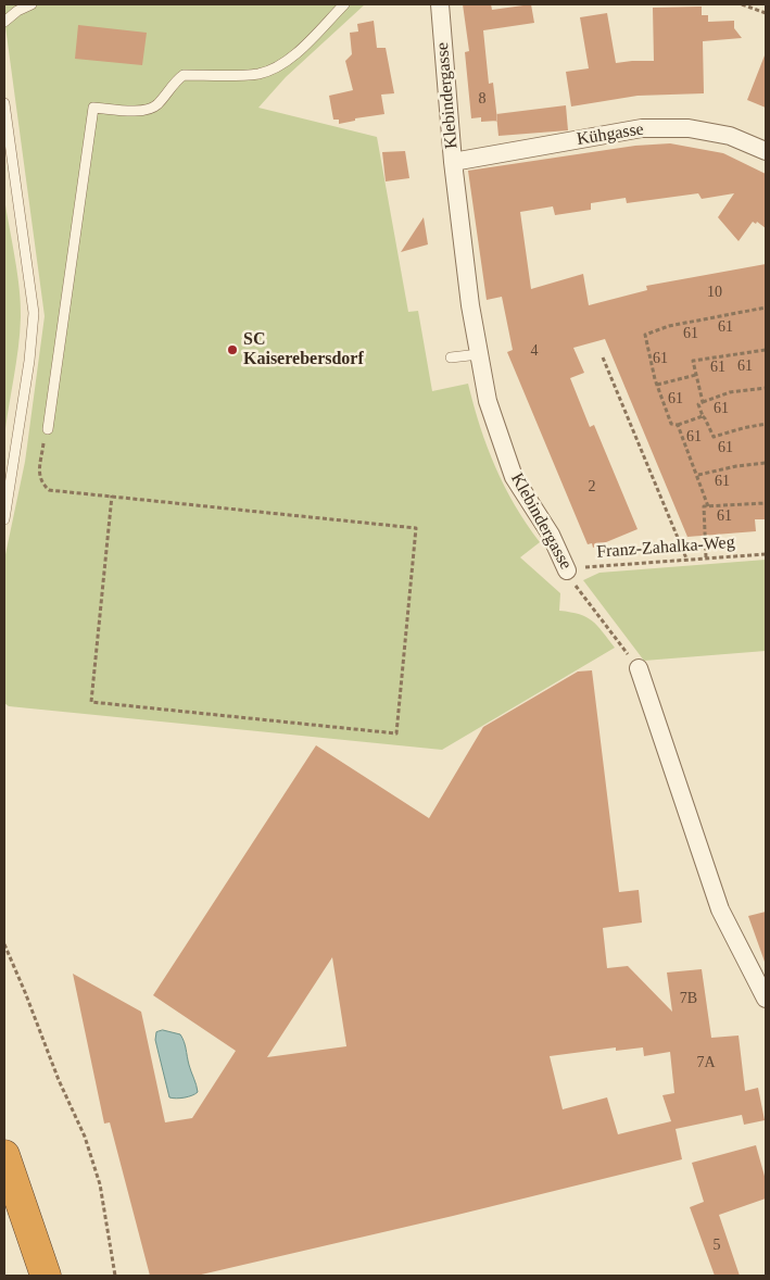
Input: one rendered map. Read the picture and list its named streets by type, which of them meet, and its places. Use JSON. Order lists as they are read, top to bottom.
{
  "streets": {
    "street": ["Klebindergasse", "Kühgasse"],
    "path": ["Franz-Zahalka-Weg"]
  },
  "crossings": [
    ["Klebindergasse", "Kühgasse"],
    ["Klebindergasse", "Franz-Zahalka-Weg"]
  ],
  "places": ["SC Kaiserebersdorf"],
  "house_numbers": [
    "8",
    "10",
    "61",
    "61",
    "4",
    "61",
    "61",
    "61",
    "61",
    "61",
    "61",
    "61",
    "61",
    "2",
    "61",
    "7B",
    "7A",
    "5"
  ]
}
